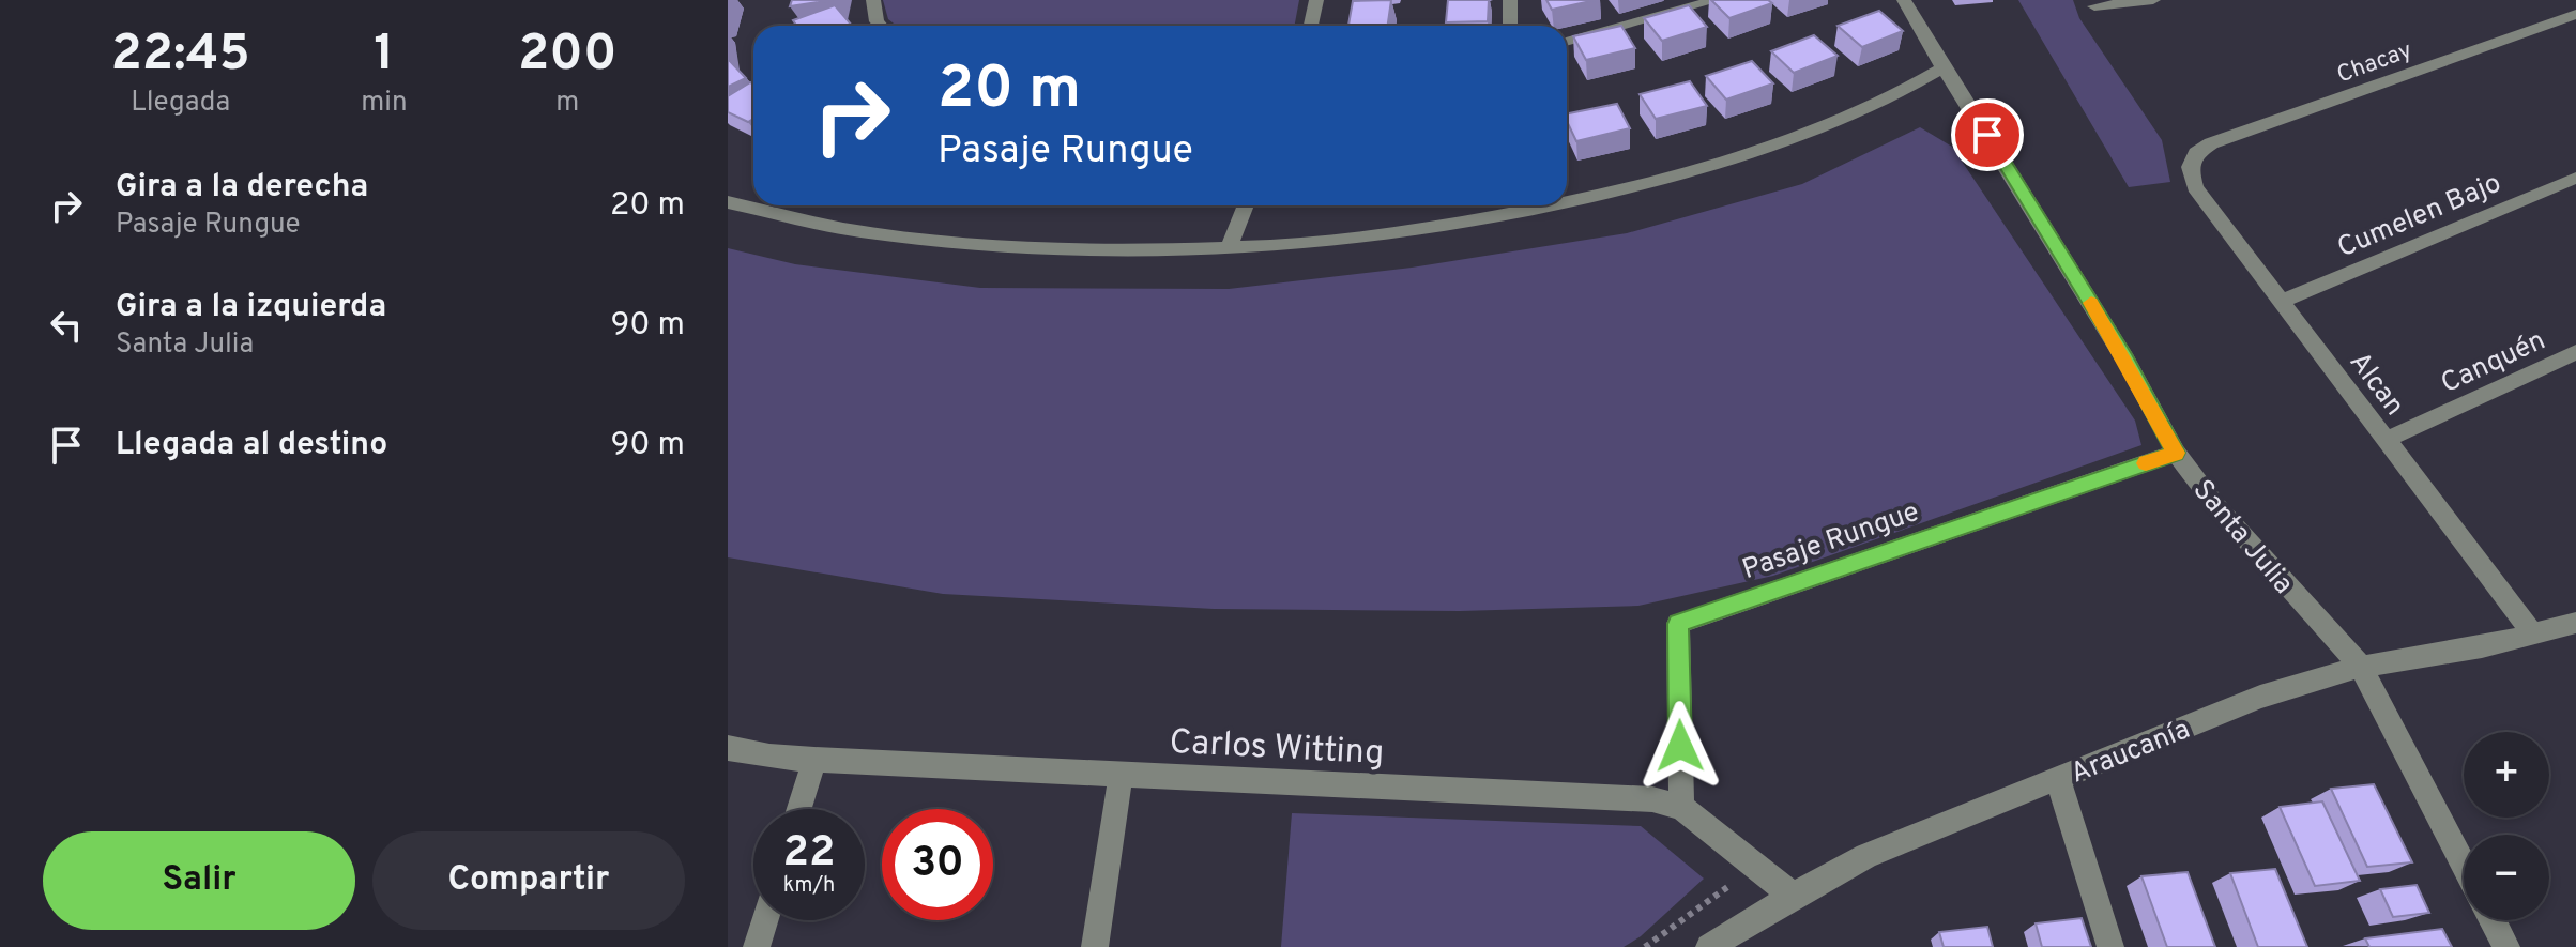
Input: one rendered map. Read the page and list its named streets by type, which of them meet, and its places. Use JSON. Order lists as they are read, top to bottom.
{
  "streets": {
    "street": [
      "Chacay",
      "Cumelen Bajo",
      "Canquén",
      "Alcan",
      "Santa Julia",
      "Pasaje Rungue",
      "Carlos Witting",
      "Araucanía"
    ]
  },
  "crossings": [
    ["Chacay", "Alcan"],
    ["Cumelen Bajo", "Alcan"],
    ["Canquén", "Alcan"],
    ["Alcan", "Araucanía"],
    ["Santa Julia", "Pasaje Rungue"],
    ["Santa Julia", "Araucanía"],
    ["Pasaje Rungue", "Carlos Witting"],
    ["Carlos Witting", "Araucanía"]
  ],
  "page": {
    "eta": [
      "22:45",
      "Llegada",
      "1",
      "min",
      "200",
      "m"
    ],
    "turn": ["20 m", "Pasaje Rungue"],
    "list": [
      {
        "name": "Gira a la derecha",
        "note": "Pasaje Rungue",
        "value": "20 m"
      },
      {
        "name": "Gira a la izquierda",
        "note": "Santa Julia",
        "value": "90 m"
      },
      {
        "name": "Llegada al destino",
        "value": "90 m"
      }
    ],
    "map_buttons": ["+", "−"],
    "speed": "22 km/h",
    "limit": "30",
    "buttons": ["Salir", "Compartir"]
  }
}
